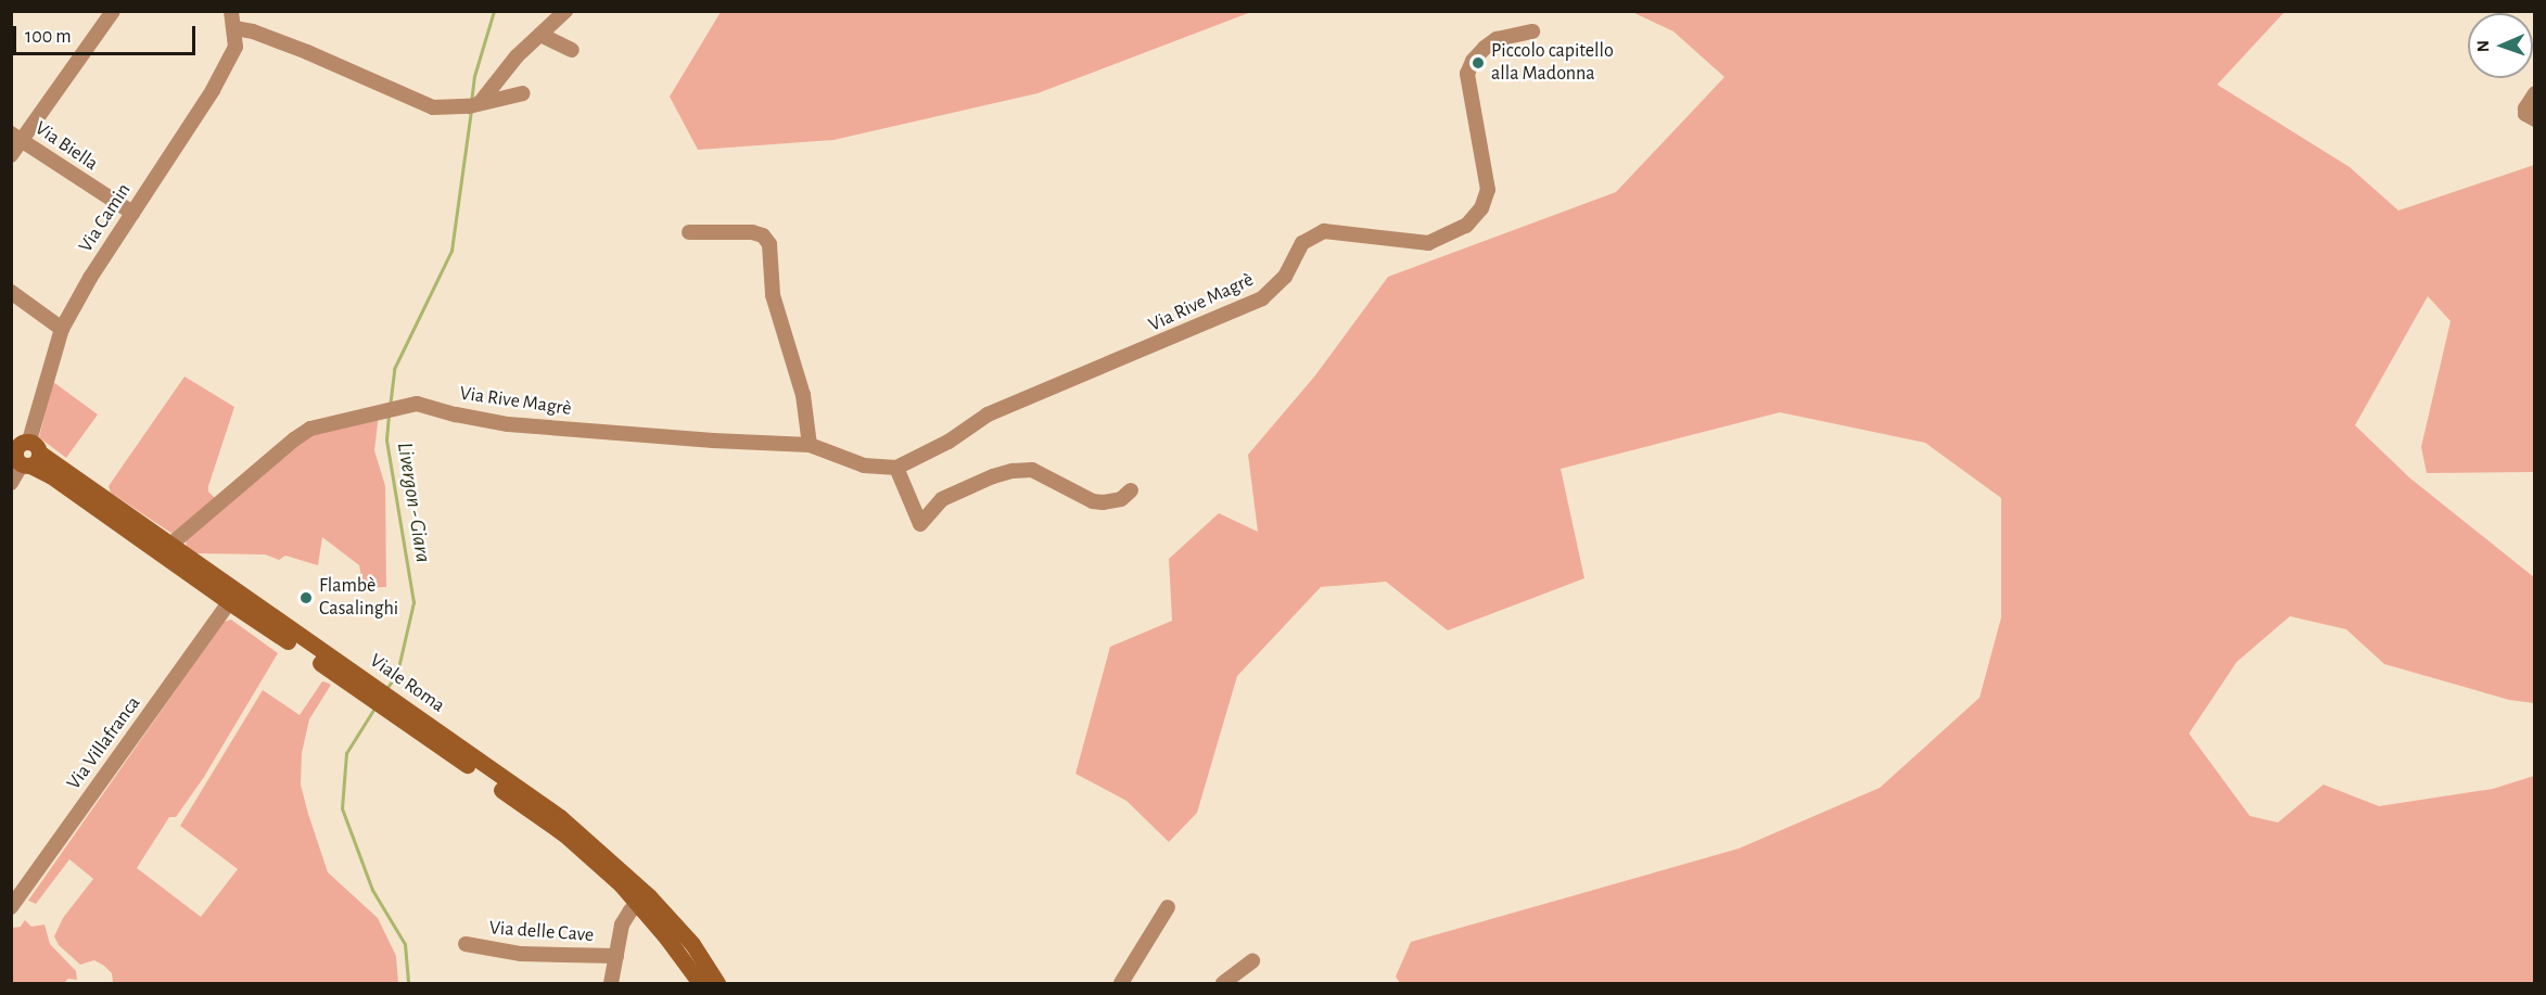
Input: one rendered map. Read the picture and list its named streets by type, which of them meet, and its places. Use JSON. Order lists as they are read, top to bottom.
{
  "streets": {
    "main road": ["Viale Roma"],
    "street": [
      "Via Biella",
      "Via Camin",
      "Via Rive Magrè",
      "Via Villafranca",
      "Via delle Cave"
    ]
  },
  "crossings": [
    ["Via Biella", "Via Camin"],
    ["Via Camin", "Viale Roma"],
    ["Via Rive Magrè", "Viale Roma"],
    ["Viale Roma", "Via Villafranca"],
    ["Viale Roma", "Via delle Cave"]
  ],
  "water": ["Livergon - Giara"],
  "places": ["Piccolo capitello alla Madonna", "Flambè Casalinghi"],
  "scale_bar": "100 m",
  "north": "left"
}
